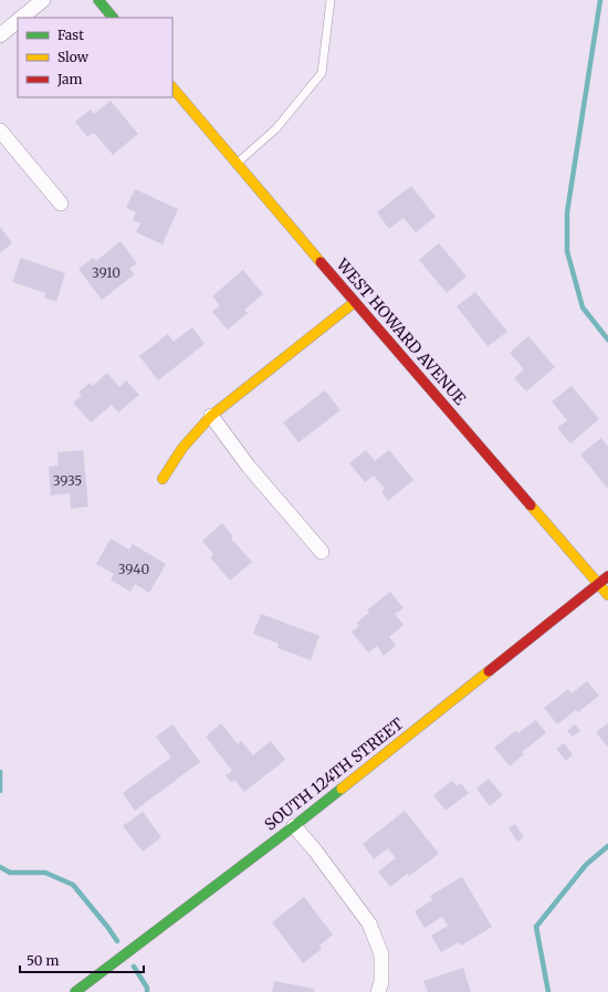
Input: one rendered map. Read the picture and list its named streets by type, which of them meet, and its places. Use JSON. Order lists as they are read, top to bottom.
{
  "streets": {
    "street": ["WEST HOWARD AVENUE", "SOUTH 124TH STREET"]
  },
  "crossings": [
    ["WEST HOWARD AVENUE", "SOUTH 124TH STREET"]
  ],
  "house_numbers": ["3910", "3935", "3940"],
  "legend": ["Fast", "Slow", "Jam"],
  "scale_bar": "50 m"
}
